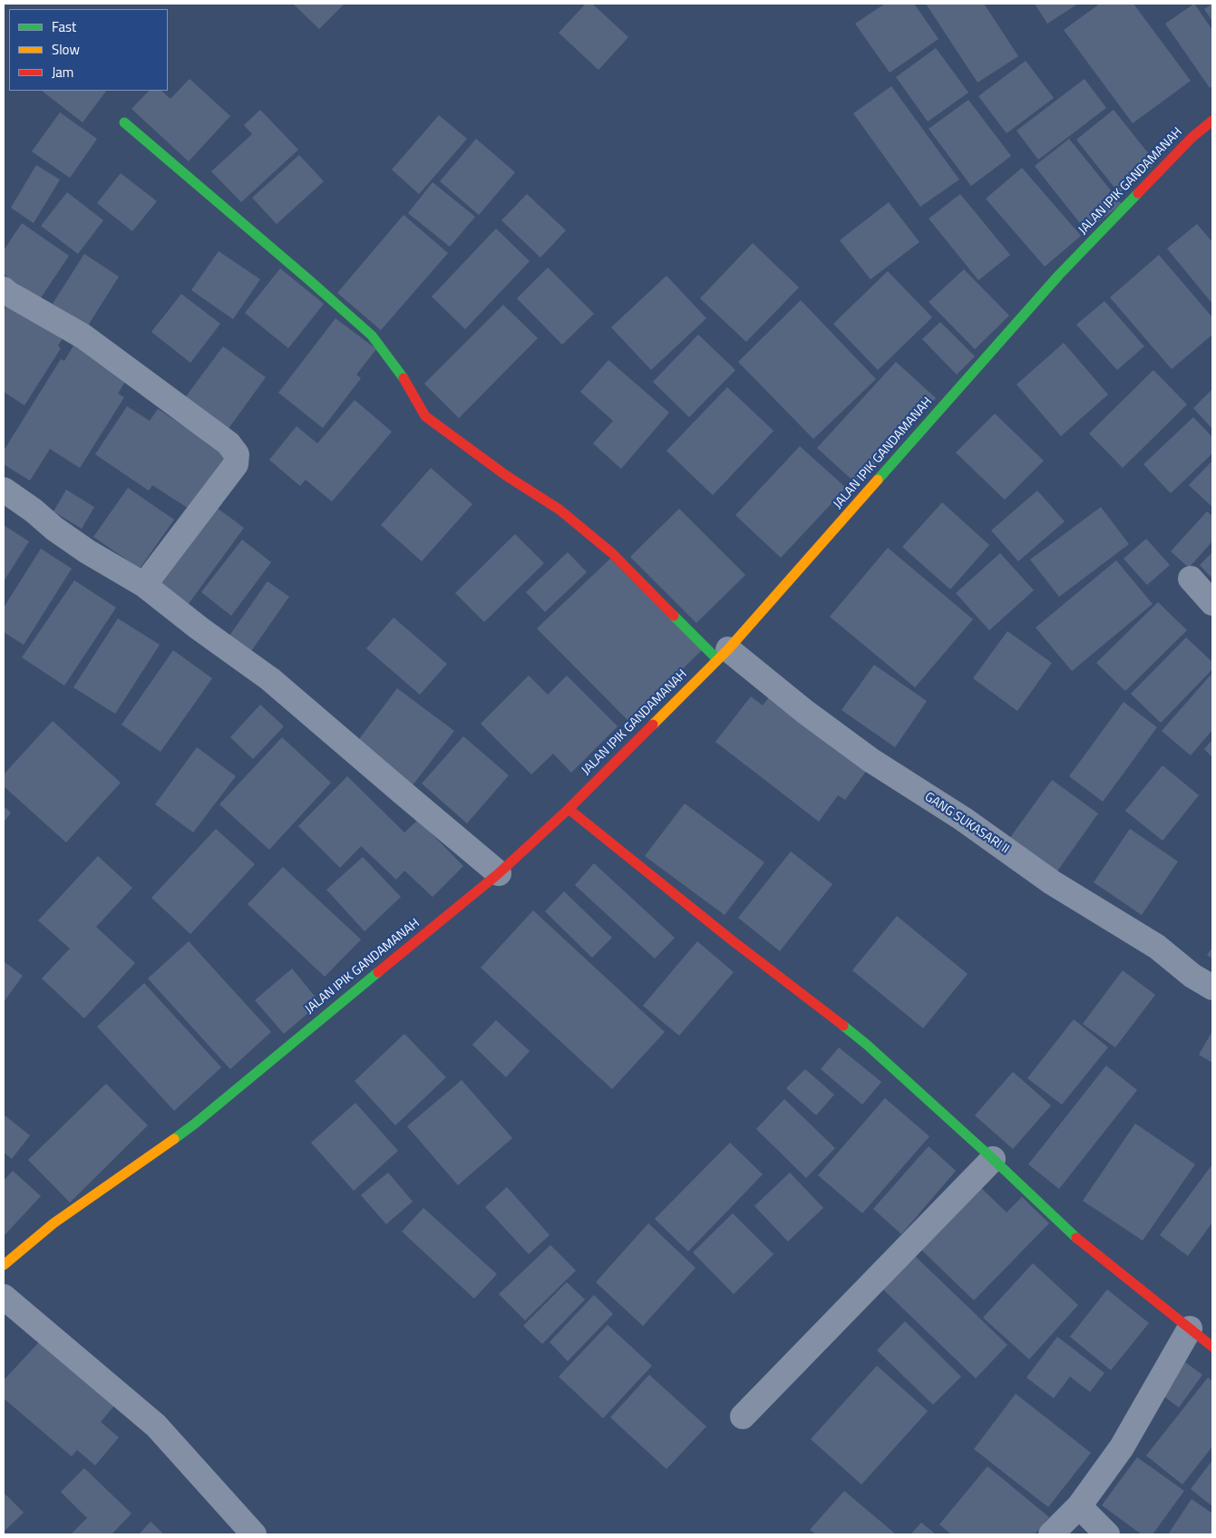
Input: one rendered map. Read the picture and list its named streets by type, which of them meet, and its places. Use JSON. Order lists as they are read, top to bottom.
{
  "streets": {
    "street": ["JALAN IPIK GANDAMANAH", "GANG SUKASARI II"]
  },
  "crossings": [
    ["JALAN IPIK GANDAMANAH", "GANG SUKASARI II"]
  ],
  "legend": ["Fast", "Slow", "Jam"]
}
